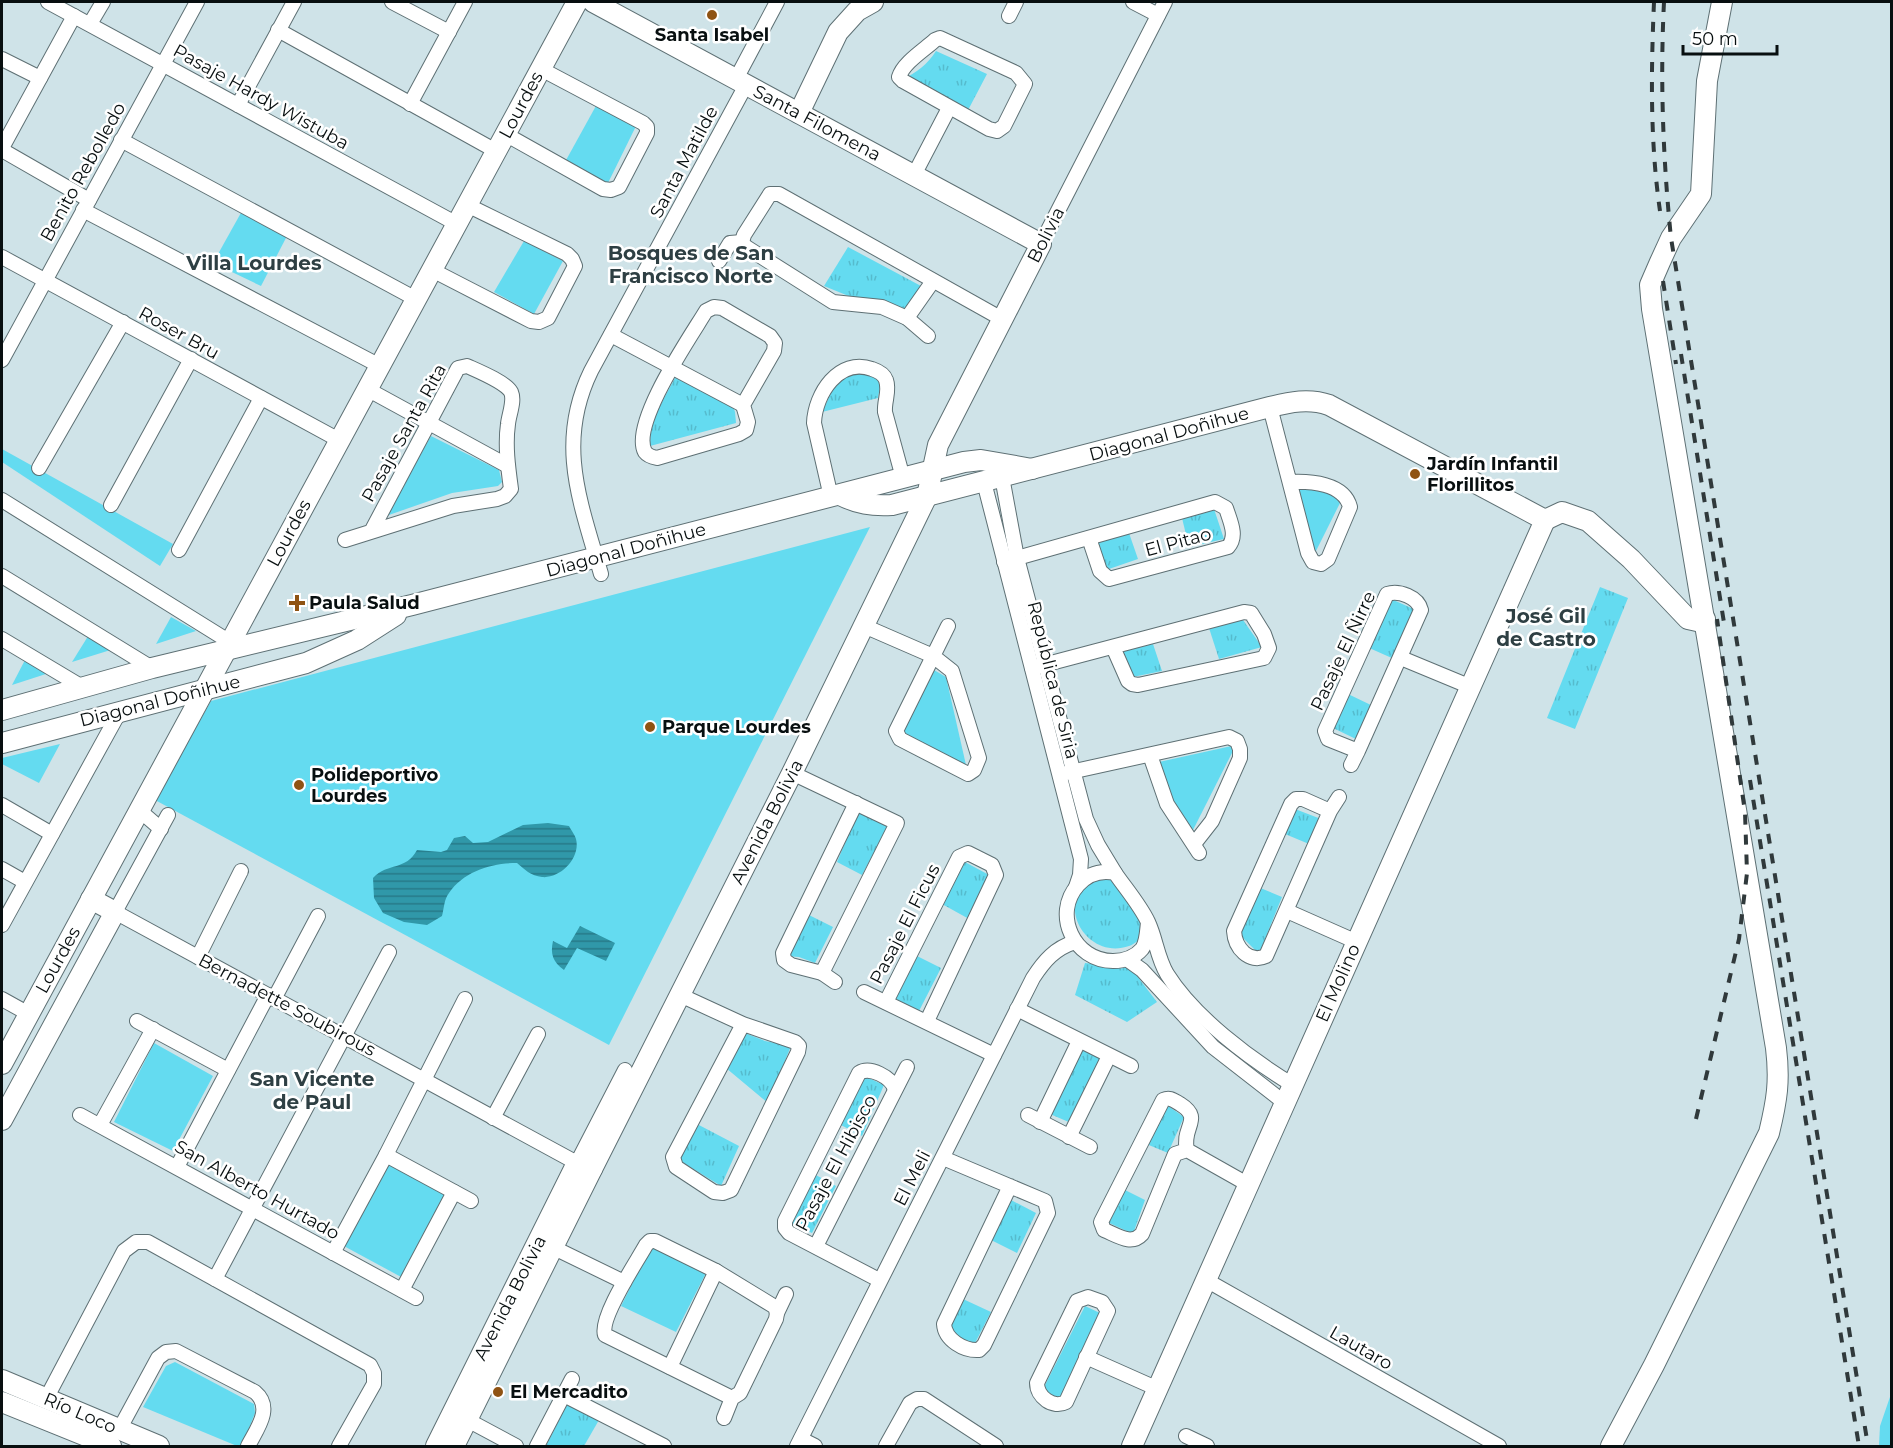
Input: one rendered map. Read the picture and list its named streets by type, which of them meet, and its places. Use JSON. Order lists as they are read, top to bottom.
{
  "streets": {
    "street": [
      "Pasaje Hardy Wistuba",
      "Lourdes",
      "Santa Filomena",
      "Santa Matilde",
      "Benito Rebolledo",
      "Bolivia",
      "Roser Bru",
      "Pasaje Santa Rita",
      "Diagonal Doñihue",
      "El Pitao",
      "Pasaje El Ñirre",
      "República de Siria",
      "Avenida Bolivia",
      "Pasaje El Ficus",
      "El Molino",
      "Bernadette Soubirous",
      "Pasaje El Hibisco",
      "El Meli",
      "San Alberto Hurtado",
      "Lautaro",
      "Río Loco"
    ]
  },
  "crossings": [
    ["Pasaje Hardy Wistuba", "Lourdes"],
    ["Pasaje Hardy Wistuba", "Benito Rebolledo"],
    ["Lourdes", "Roser Bru"],
    ["Lourdes", "Diagonal Doñihue"],
    ["Lourdes", "Bernadette Soubirous"],
    ["Santa Filomena", "Santa Matilde"],
    ["Santa Filomena", "Bolivia"],
    ["Santa Matilde", "Diagonal Doñihue"],
    ["Benito Rebolledo", "Roser Bru"],
    ["Bolivia", "Diagonal Doñihue"],
    ["Bolivia", "Avenida Bolivia"],
    ["Diagonal Doñihue", "República de Siria"],
    ["Diagonal Doñihue", "Avenida Bolivia"],
    ["Diagonal Doñihue", "El Molino"],
    ["El Pitao", "República de Siria"],
    ["República de Siria", "El Meli"],
    ["Avenida Bolivia", "Bernadette Soubirous"],
    ["El Molino", "Lautaro"]
  ],
  "districts": [
    "Bosques de San Francisco Norte",
    "Villa Lourdes",
    "José Gil de Castro",
    "San Vicente de Paul"
  ],
  "places": {
    "other": [
      "Santa Isabel",
      "Jardín Infantil Florillitos",
      "Parque Lourdes",
      "Polideportivo Lourdes",
      "El Mercadito"
    ],
    "health": ["Paula Salud"]
  },
  "scale_bar": "50 m"
}
